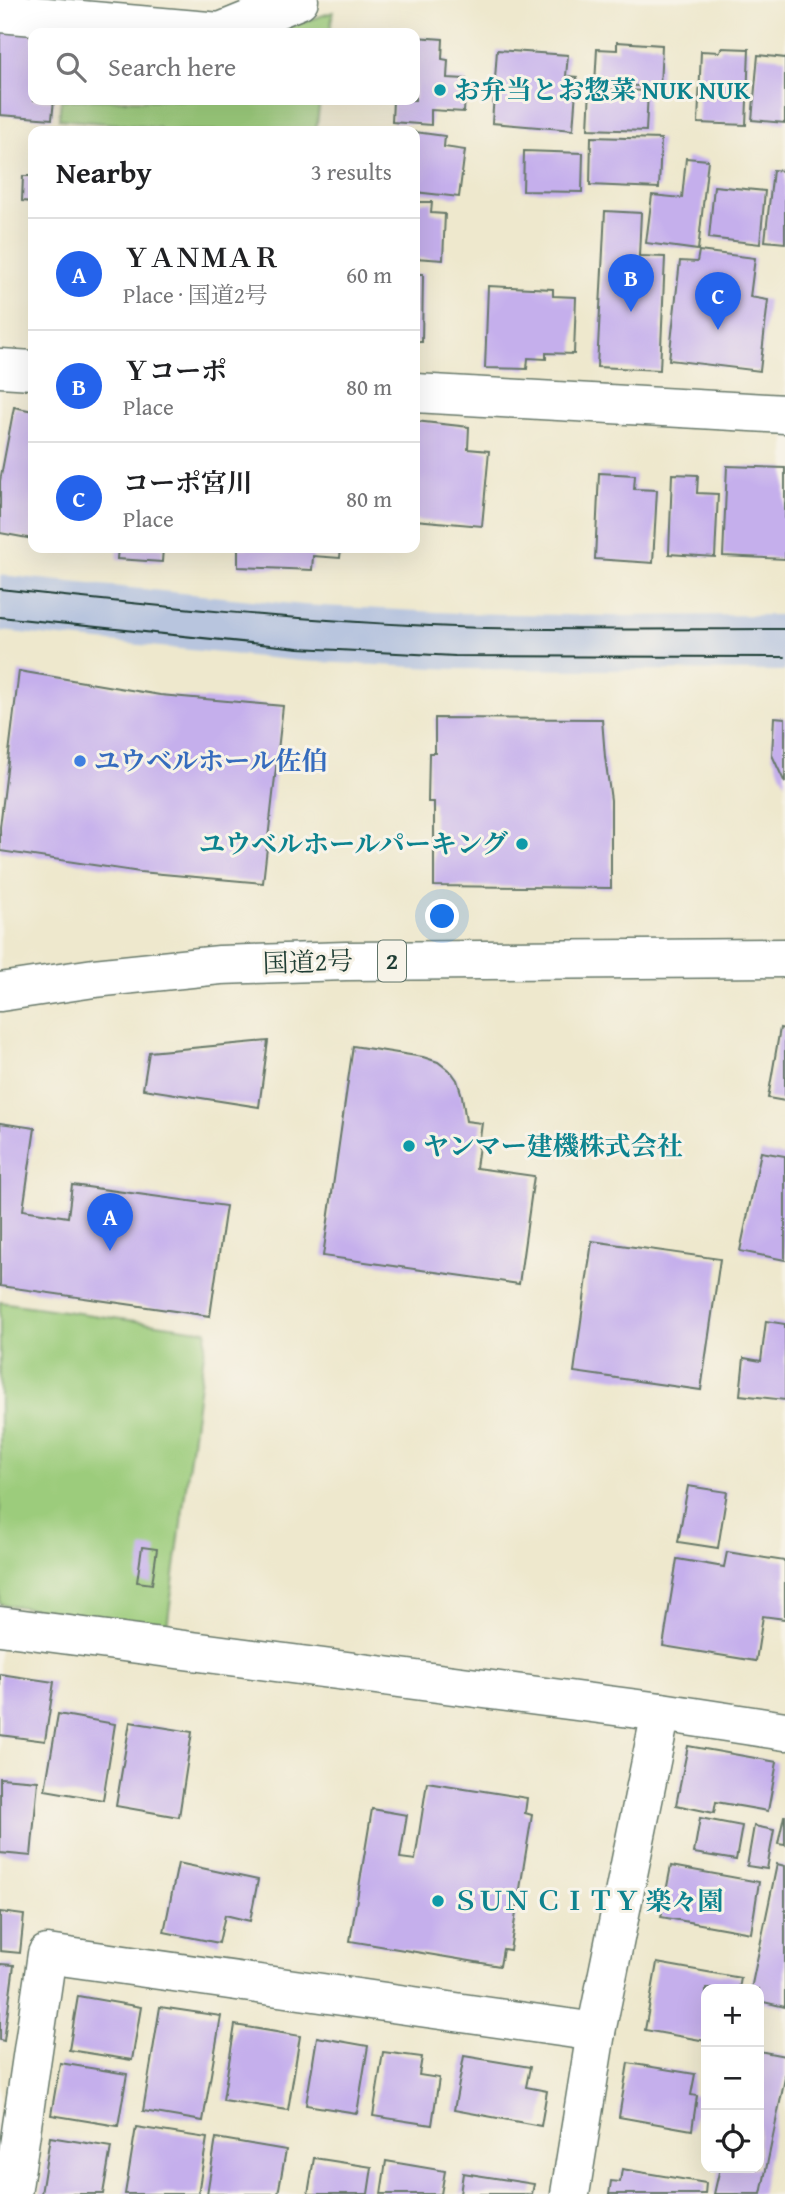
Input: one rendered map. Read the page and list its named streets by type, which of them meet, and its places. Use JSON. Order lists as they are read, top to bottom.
{
  "streets": {
    "main road": ["2", "国道2号"]
  },
  "places": [
    "お弁当とお惣菜 NUK NUK",
    "ユウベルホール佐伯",
    "ユウベルホールパーキング",
    "ヤンマー建機株式会社",
    "ＳＵＮ ＣＩＴＹ 楽々園"
  ],
  "page": {
    "search": "Search here",
    "heading": ["Nearby", "3 results"],
    "list": [
      {
        "mark": "A",
        "name": "ＹＡＮＭＡＲ",
        "note": "Place · 国道2号",
        "value": "60 m"
      },
      {
        "mark": "B",
        "name": "Ｙコーポ",
        "note": "Place",
        "value": "80 m"
      },
      {
        "mark": "C",
        "name": "コーポ宮川",
        "note": "Place",
        "value": "80 m"
      }
    ],
    "pins": ["B", "C", "A"],
    "map_buttons": ["+", "−"]
  }
}
